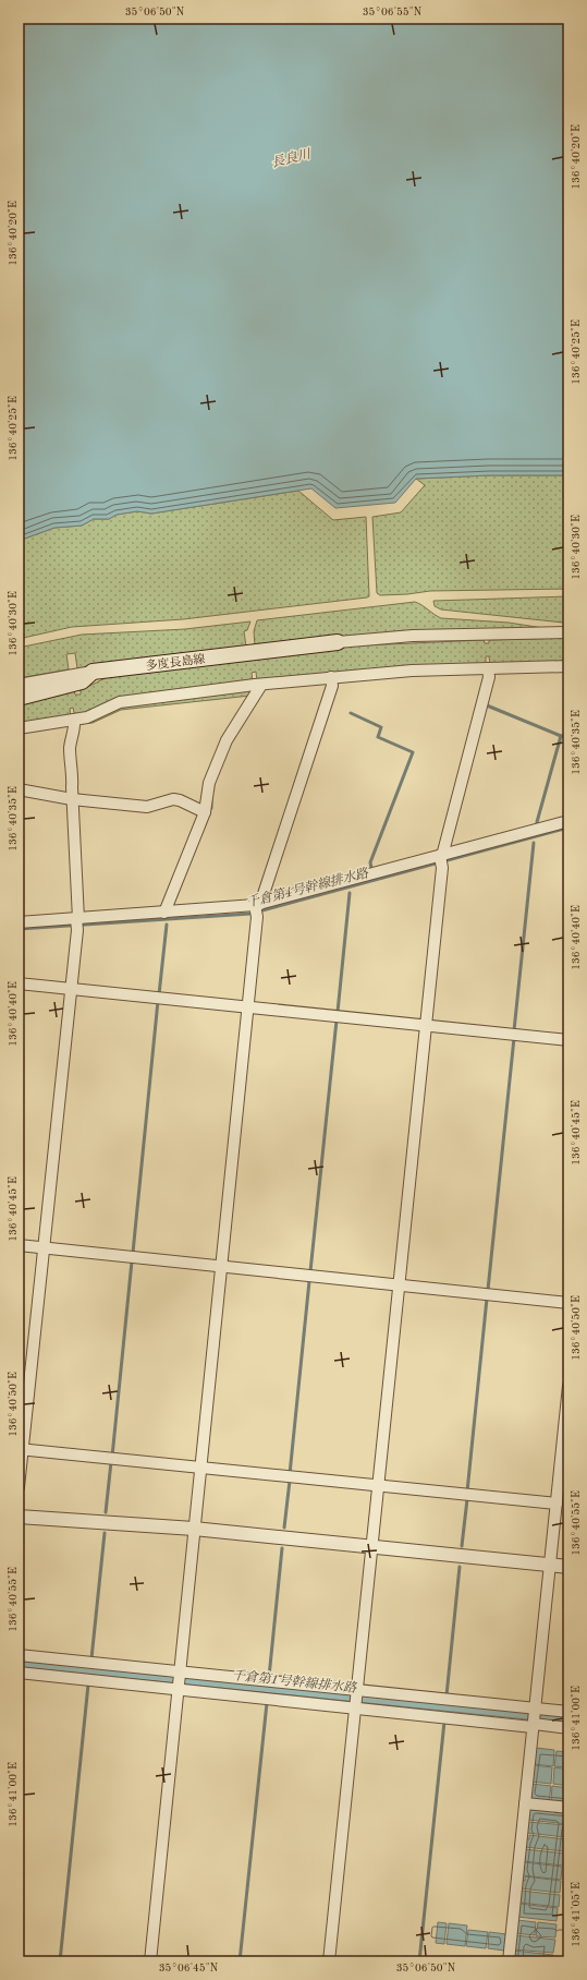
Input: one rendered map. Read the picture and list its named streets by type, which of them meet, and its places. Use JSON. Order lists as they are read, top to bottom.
{
  "streets": {
    "main road": ["多度長島線"]
  },
  "water": ["長良川", "千倉第4号幹線排水路", "千倉第1号幹線排水路"],
  "coordinates": [
    "35°06'50\"N",
    "35°06'55\"N",
    "136°40'20\"E",
    "136°40'25\"E",
    "136°40'30\"E",
    "136°40'35\"E",
    "136°40'40\"E",
    "136°40'45\"E",
    "136°40'50\"E",
    "136°40'55\"E",
    "136°41'00\"E",
    "136°41'05\"E",
    "35°06'45\"N"
  ]
}
